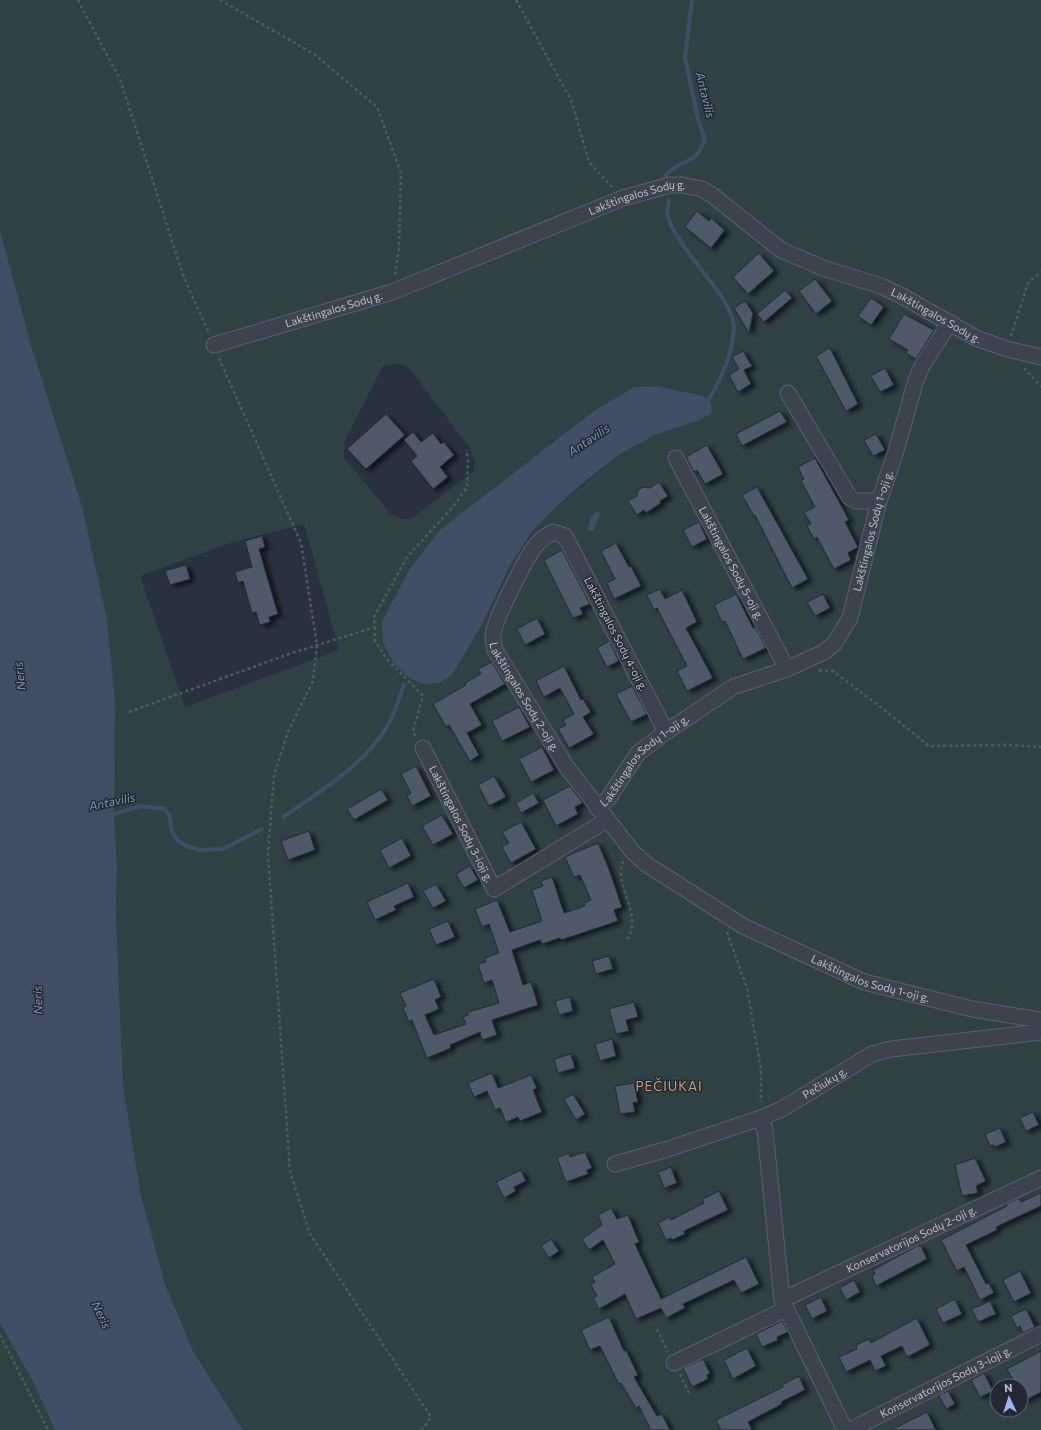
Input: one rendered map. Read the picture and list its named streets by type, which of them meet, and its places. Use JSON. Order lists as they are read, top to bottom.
{
  "streets": {
    "street": [
      "Lakštingalos Sodų g.",
      "Lakštingalos Sodų 1-oji g.",
      "Lakštingalos Sodų 5-oji g.",
      "Lakštingalos Sodų 4-oji g.",
      "Lakštingalos Sodų 2-oji g.",
      "Lakštingalos Sodų 3-ioji g.",
      "Pečiukų g.",
      "Konservatorijos Sodų 2-oji g.",
      "Konservatorijos Sodų 3-ioji g."
    ]
  },
  "crossings": [
    ["Lakštingalos Sodų g.", "Lakštingalos Sodų 1-oji g."],
    ["Lakštingalos Sodų 1-oji g.", "Lakštingalos Sodų 5-oji g."],
    ["Lakštingalos Sodų 1-oji g.", "Lakštingalos Sodų 4-oji g."],
    ["Lakštingalos Sodų 1-oji g.", "Lakštingalos Sodų 2-oji g."],
    ["Lakštingalos Sodų 1-oji g.", "Lakštingalos Sodų 3-ioji g."],
    ["Lakštingalos Sodų 4-oji g.", "Lakštingalos Sodų 2-oji g."]
  ],
  "districts": ["PEČIUKAI"],
  "water": ["Antavilis", "Neris"],
  "north": "top"
}
